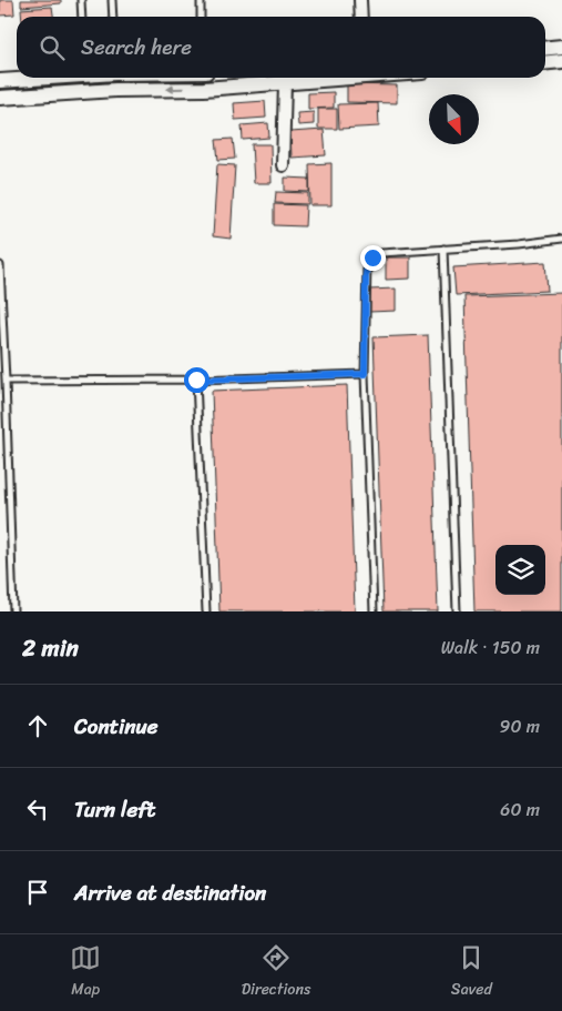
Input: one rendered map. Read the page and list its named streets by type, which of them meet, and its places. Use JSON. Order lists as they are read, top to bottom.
{
  "north": "bottom right",
  "page": {
    "search": "Search here",
    "heading": ["2 min", "Walk · 150 m"],
    "list": [
      ["Continue", "90 m"],
      ["Turn left", "60 m"],
      "Arrive at destination"
    ],
    "nav": ["Map", "Directions", "Saved"]
  }
}
